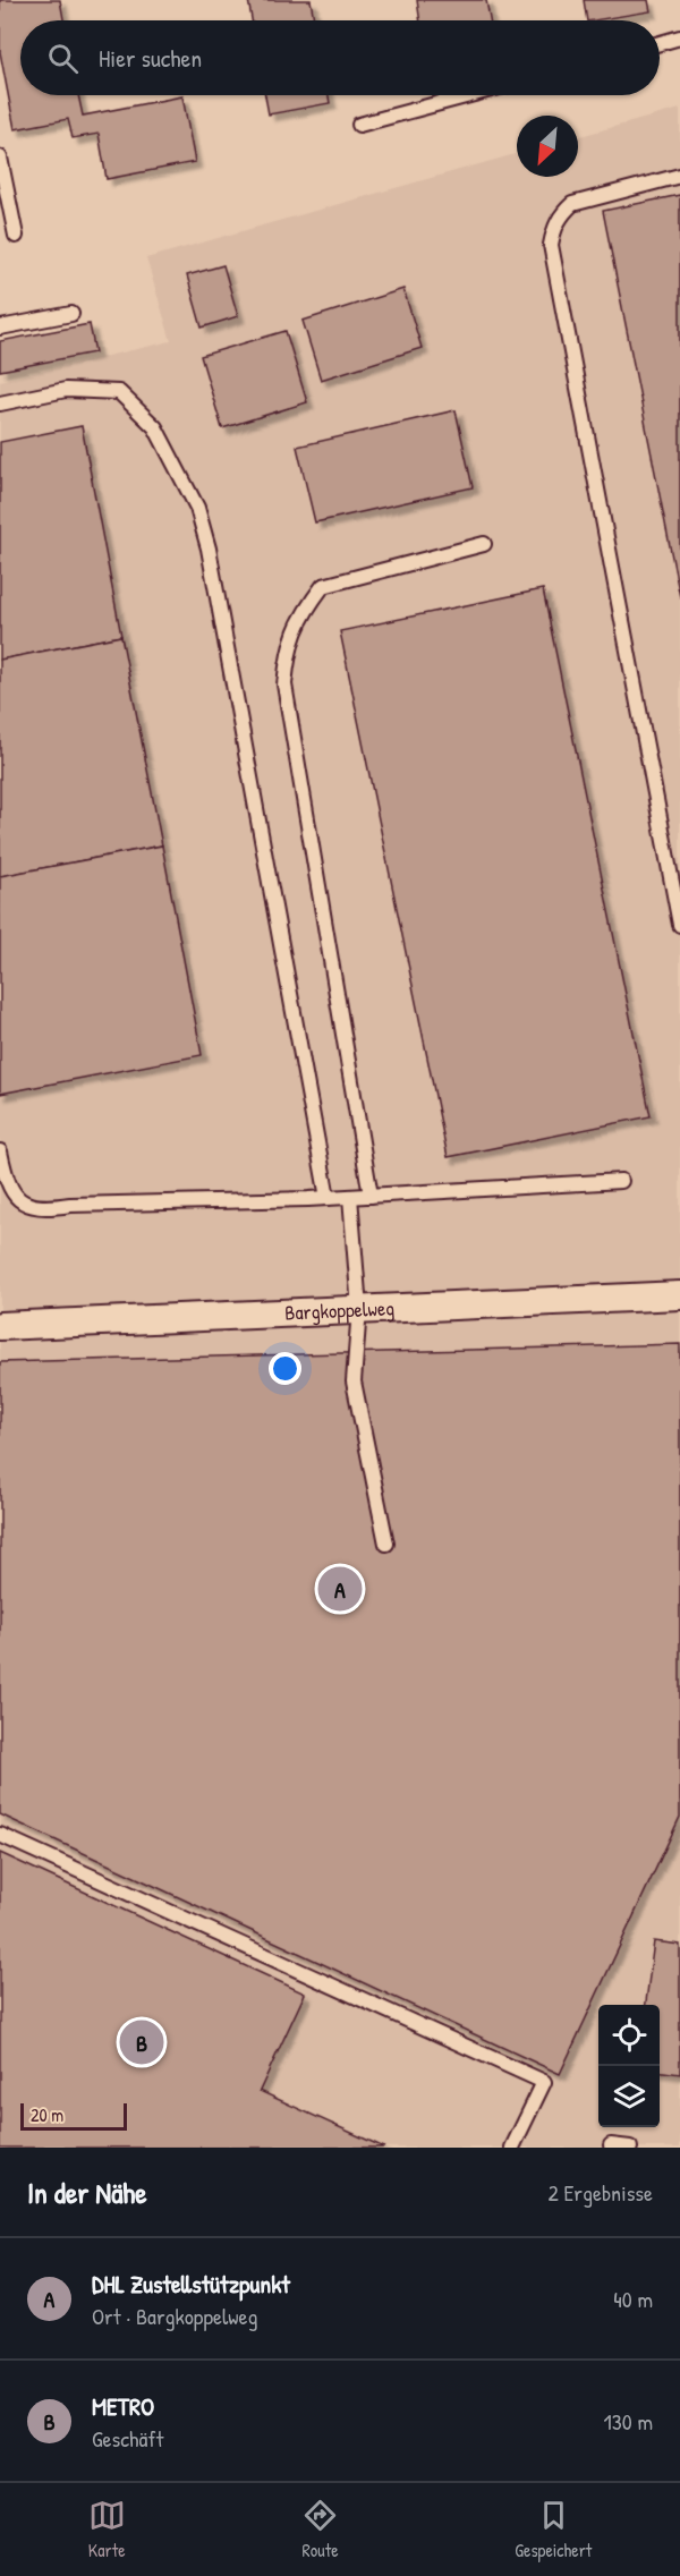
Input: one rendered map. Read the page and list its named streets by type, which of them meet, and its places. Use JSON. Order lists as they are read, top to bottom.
{
  "streets": {
    "street": ["Bargkoppelweg"]
  },
  "scale_bar": "20 m",
  "north": "bottom left",
  "page": {
    "search": "Hier suchen",
    "pins": ["A", "B"],
    "scale": "20 m",
    "heading": ["In der Nähe", "2 Ergebnisse"],
    "list": [
      {
        "mark": "A",
        "name": "DHL Zustellstützpunkt",
        "note": "Ort · Bargkoppelweg",
        "value": "40 m"
      },
      {
        "mark": "B",
        "name": "METRO",
        "note": "Geschäft",
        "value": "130 m"
      }
    ],
    "nav": ["Karte", "Route", "Gespeichert"]
  }
}
